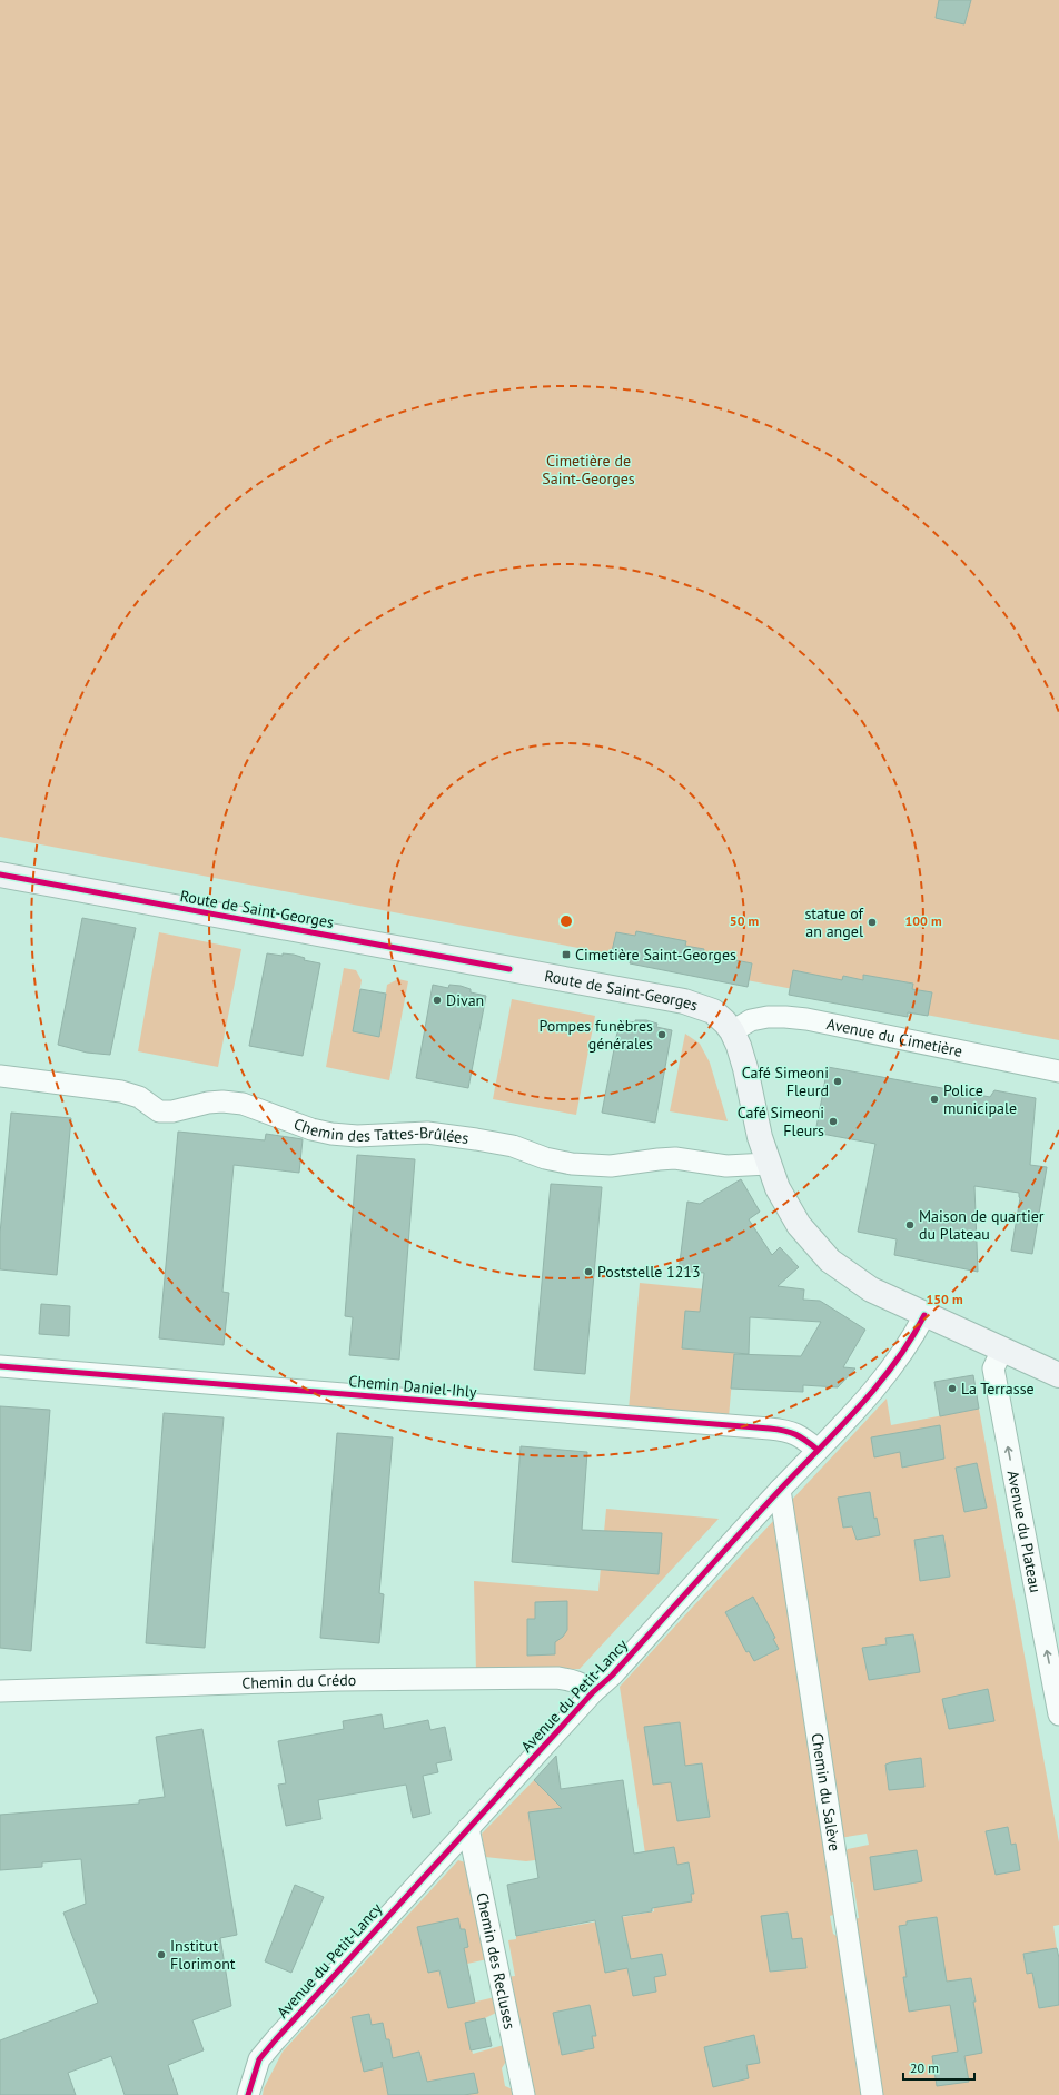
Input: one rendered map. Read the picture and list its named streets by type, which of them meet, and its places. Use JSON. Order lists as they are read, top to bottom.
{
  "streets": {
    "street": [
      "Route de Saint-Georges",
      "Avenue du Cimetière",
      "Chemin des Tattes-Brûlées",
      "Chemin Daniel-Ihly",
      "Avenue du Plateau",
      "Chemin du Crédo",
      "Avenue du Petit-Lancy",
      "Chemin du Salève",
      "Chemin des Recluses"
    ]
  },
  "crossings": [
    ["Route de Saint-Georges", "Avenue du Cimetière"],
    ["Route de Saint-Georges", "Chemin des Tattes-Brûlées"],
    ["Route de Saint-Georges", "Avenue du Plateau"],
    ["Route de Saint-Georges", "Avenue du Petit-Lancy"],
    ["Chemin Daniel-Ihly", "Avenue du Petit-Lancy"],
    ["Chemin du Crédo", "Avenue du Petit-Lancy"],
    ["Avenue du Petit-Lancy", "Chemin du Salève"],
    ["Avenue du Petit-Lancy", "Chemin des Recluses"]
  ],
  "one_way": ["Avenue du Plateau"],
  "parks": ["Cimetière de Saint-Georges"],
  "places": {
    "other": [
      "statue of an angel",
      "Divan",
      "Pompes funèbres générales",
      "Café Simeoni Fleurd",
      "Police municipale",
      "Café Simeoni Fleurs",
      "Maison de quartier du Plateau",
      "Poststelle 1213",
      "La Terrasse",
      "Institut Florimont"
    ],
    "transit": ["Cimetière Saint-Georges"]
  },
  "scale_bar": "20 m",
  "rings": ["50 m", "100 m", "150 m"]
}
